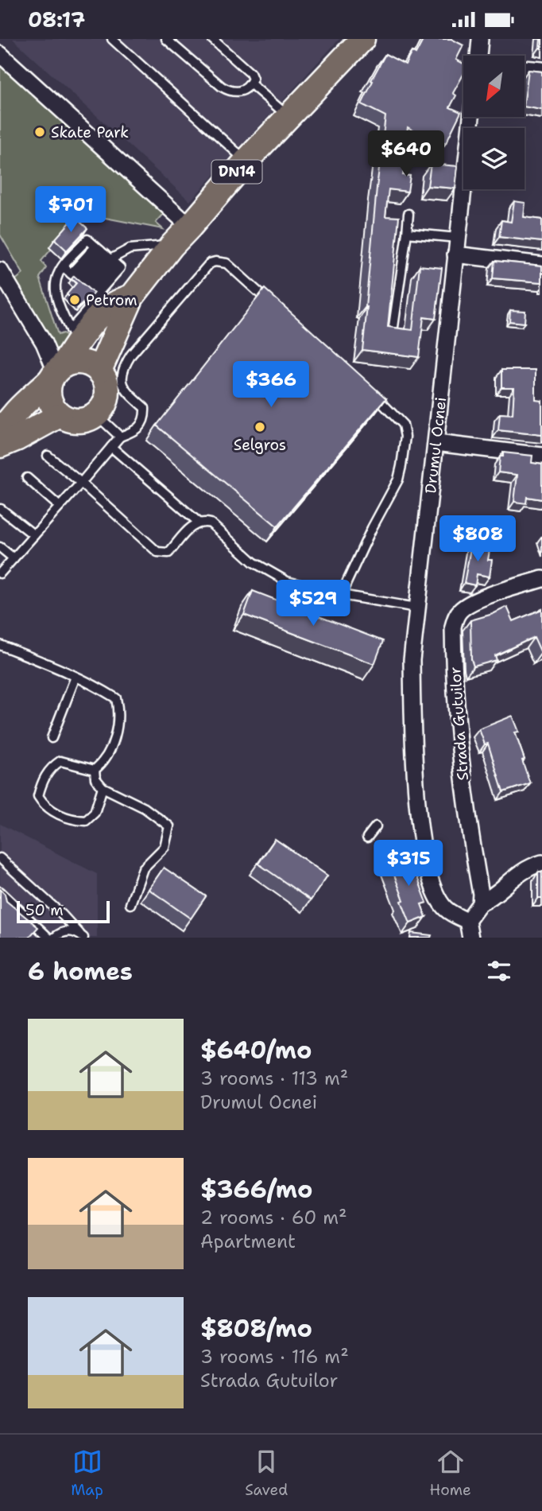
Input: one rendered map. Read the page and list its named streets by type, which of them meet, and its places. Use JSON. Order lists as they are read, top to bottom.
{
  "streets": {
    "main road": ["DN14"],
    "street": ["Drumul Ocnei", "Strada Gutuilor"]
  },
  "places": ["Skate Park", "Petrom", "Selgros"],
  "scale_bar": "50 m",
  "north": "bottom left",
  "page": {
    "status": "08:17",
    "price": [
      "$640",
      "$701",
      "$366",
      "$808",
      "$529",
      "$315"
    ],
    "scale": "50 m",
    "heading": "6 homes",
    "list": [
      {
        "name": "$640/mo",
        "note": "3 rooms · 113 m² · Drumul Ocnei"
      },
      {
        "name": "$366/mo",
        "note": "2 rooms · 60 m² · Apartment"
      },
      {
        "name": "$808/mo",
        "note": "3 rooms · 116 m² · Strada Gutuilor"
      }
    ],
    "tabs": ["Map", "Saved", "Home"]
  }
}
